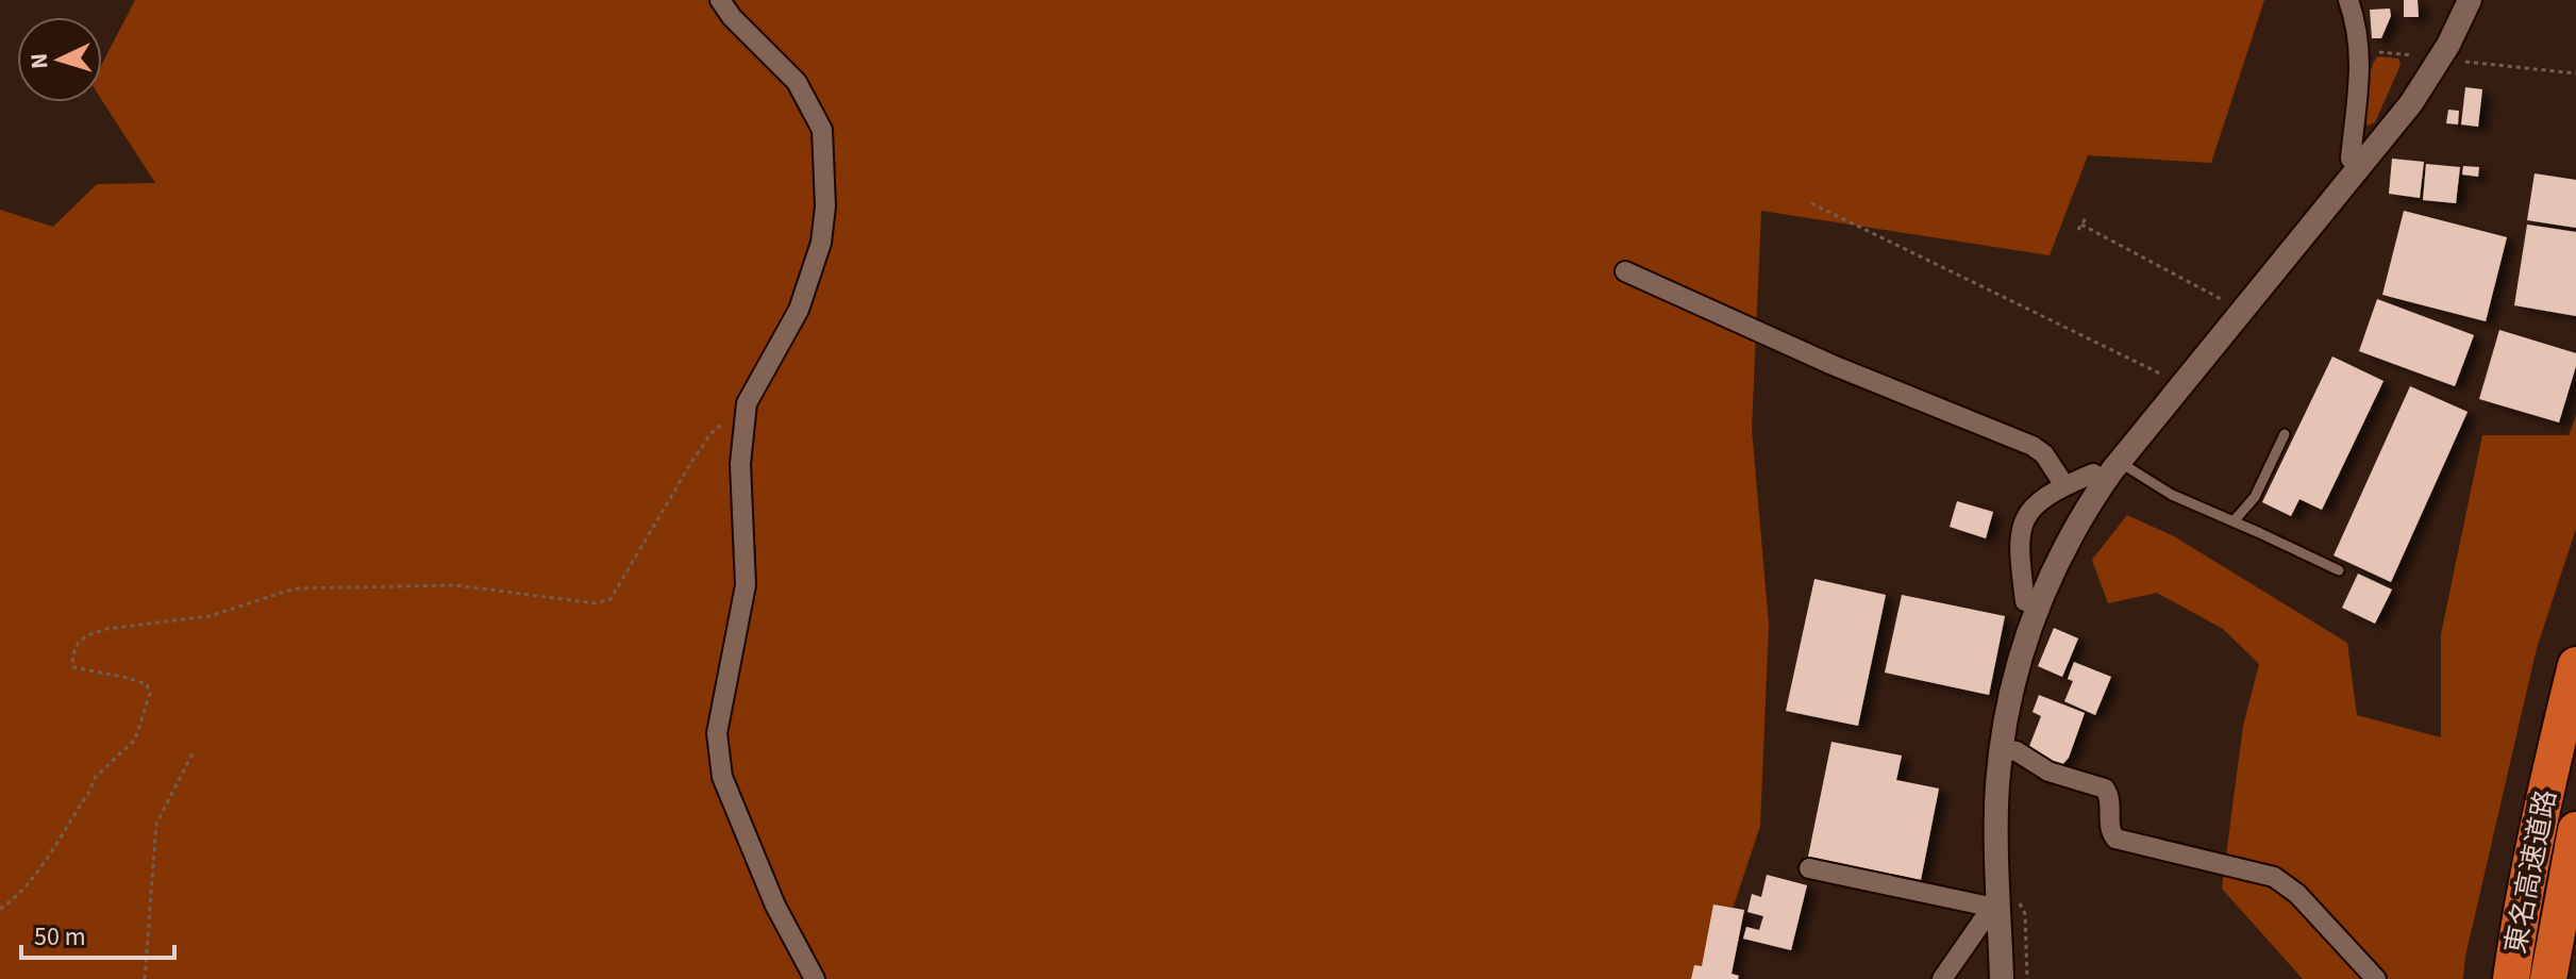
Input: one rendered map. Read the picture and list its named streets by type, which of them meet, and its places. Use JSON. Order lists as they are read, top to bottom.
{
  "streets": {
    "highway": ["東名高速道路"]
  },
  "scale_bar": "50 m",
  "north": "left"
}
